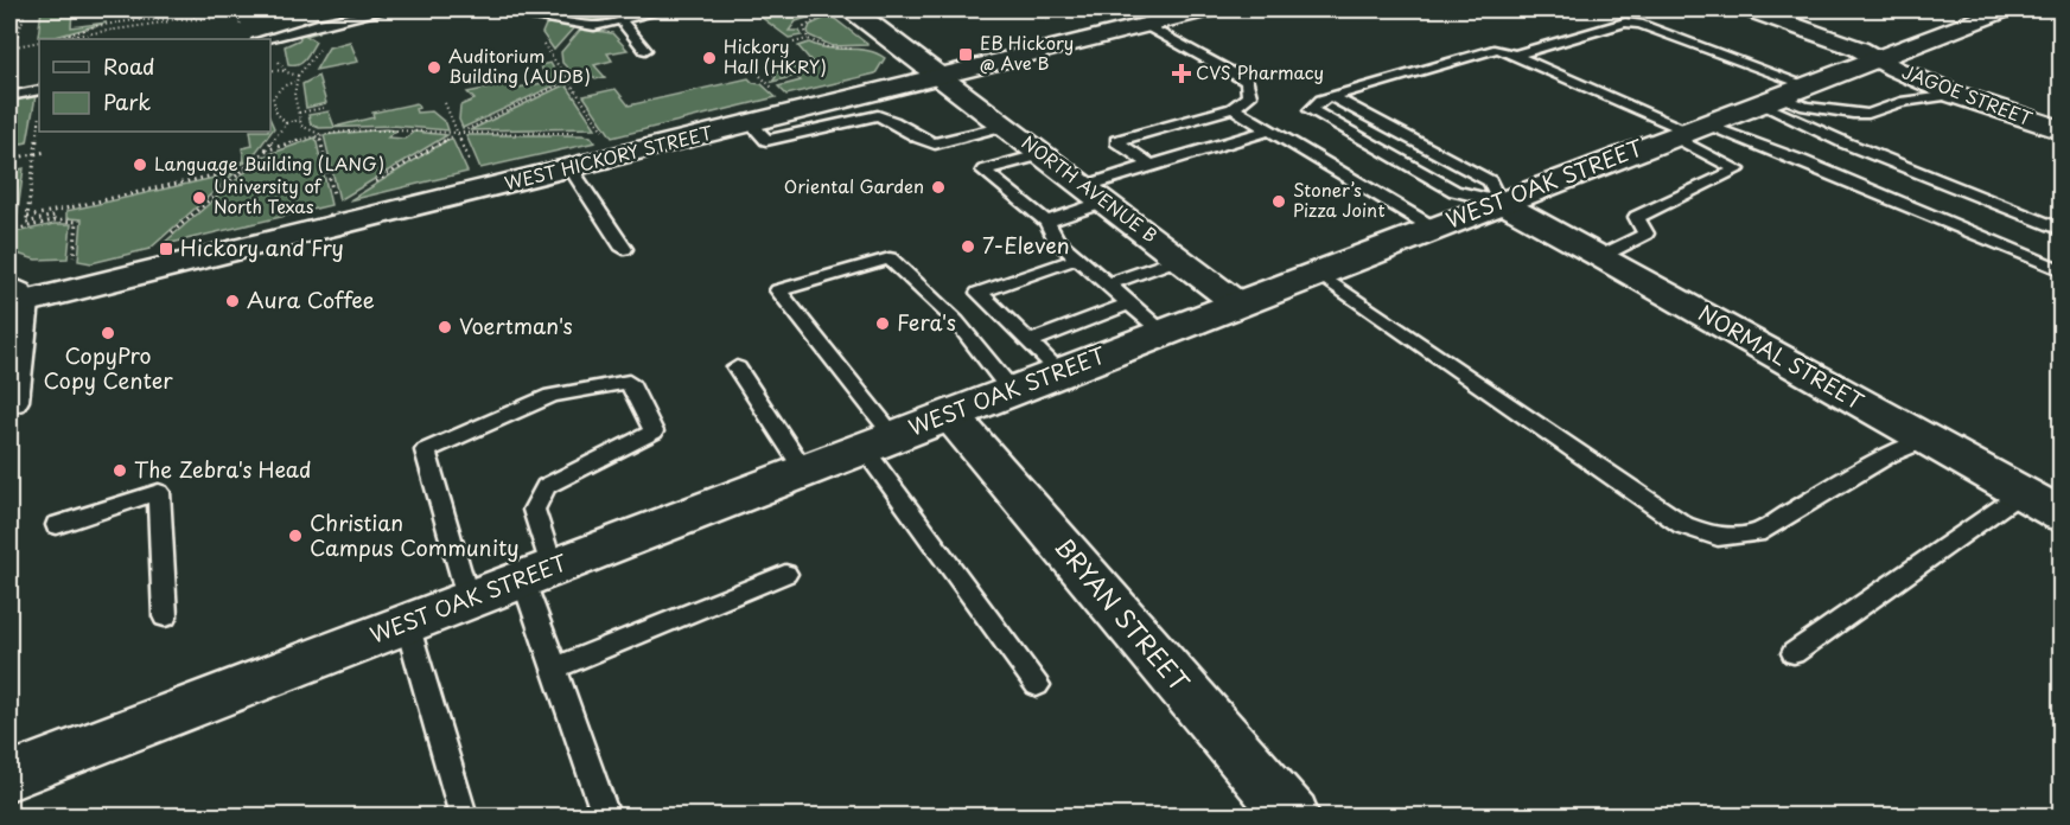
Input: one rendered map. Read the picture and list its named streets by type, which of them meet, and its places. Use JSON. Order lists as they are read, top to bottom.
{
  "streets": {
    "main road": [
      "JAGOE STREET",
      "WEST HICKORY STREET",
      "WEST OAK STREET",
      "NORTH AVENUE B",
      "NORMAL STREET",
      "BRYAN STREET"
    ]
  },
  "crossings": [
    ["JAGOE STREET", "WEST OAK STREET"],
    ["WEST HICKORY STREET", "NORTH AVENUE B"],
    ["WEST OAK STREET", "NORTH AVENUE B"],
    ["WEST OAK STREET", "NORMAL STREET"],
    ["WEST OAK STREET", "BRYAN STREET"]
  ],
  "places": {
    "transit": ["EB Hickory @ Ave B", "Hickory and Fry"],
    "other": [
      "Hickory Hall (HKRY)",
      "Auditorium Building (AUDB)",
      "Language Building (LANG)",
      "Oriental Garden",
      "University of North Texas",
      "Stoner’s Pizza Joint",
      "7-Eleven",
      "Aura Coffee",
      "Fera's",
      "Voertman's",
      "CopyPro Copy Center",
      "The Zebra's Head",
      "Christian Campus Community"
    ],
    "health": ["CVS Pharmacy"]
  },
  "legend": ["Road", "Park"]
}
